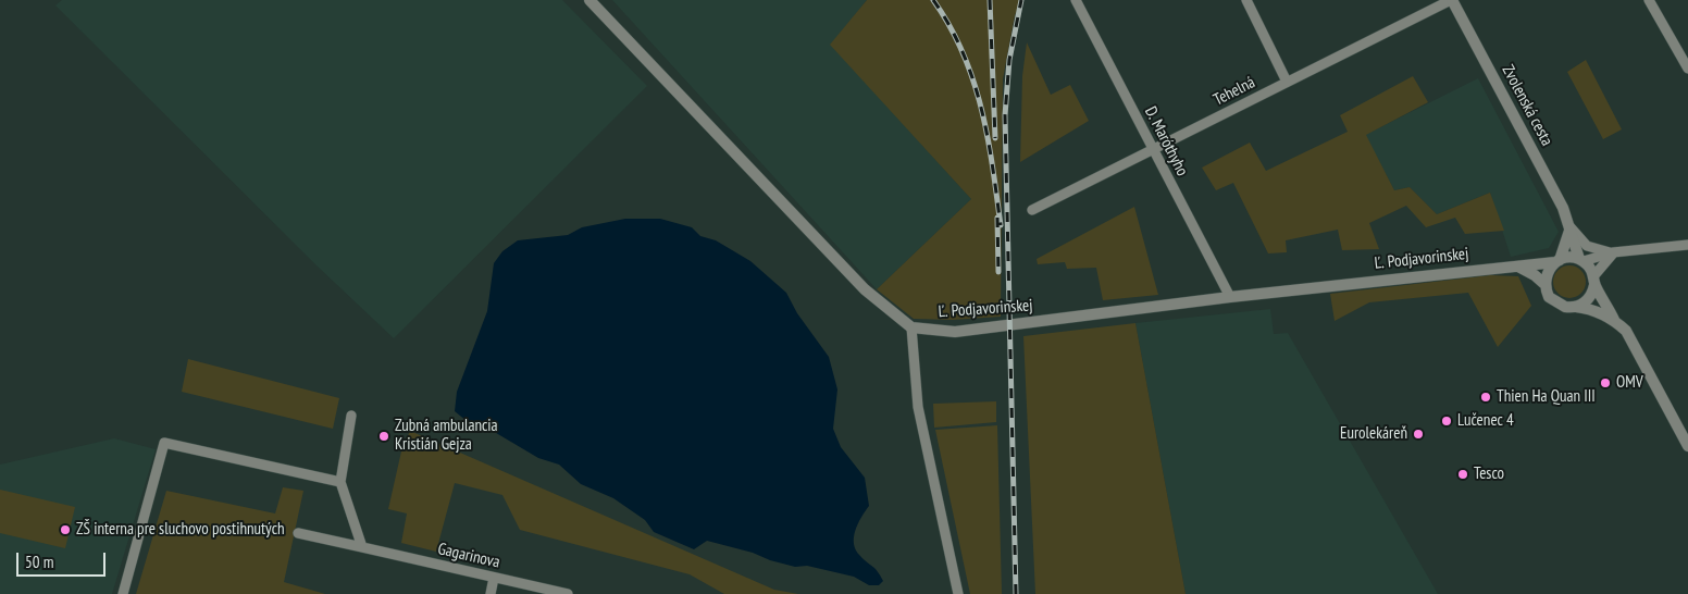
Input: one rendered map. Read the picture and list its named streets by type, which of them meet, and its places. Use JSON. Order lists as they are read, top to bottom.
{
  "streets": {
    "street": [
      "Tehelná",
      "Zvolenská cesta",
      "D. Maróthyho",
      "Ľ. Podjavorinskej",
      "Gagarinova"
    ]
  },
  "crossings": [
    ["Tehelná", "Zvolenská cesta"],
    ["Tehelná", "D. Maróthyho"],
    ["Zvolenská cesta", "Ľ. Podjavorinskej"],
    ["D. Maróthyho", "Ľ. Podjavorinskej"]
  ],
  "places": [
    "OMV",
    "Thien Ha Quan III",
    "Lučenec 4",
    "Eurolekáreň",
    "Zubná ambulancia Kristián Gejza",
    "Tesco",
    "ZŠ interna pre sluchovo postihnutých"
  ],
  "scale_bar": "50 m"
}
